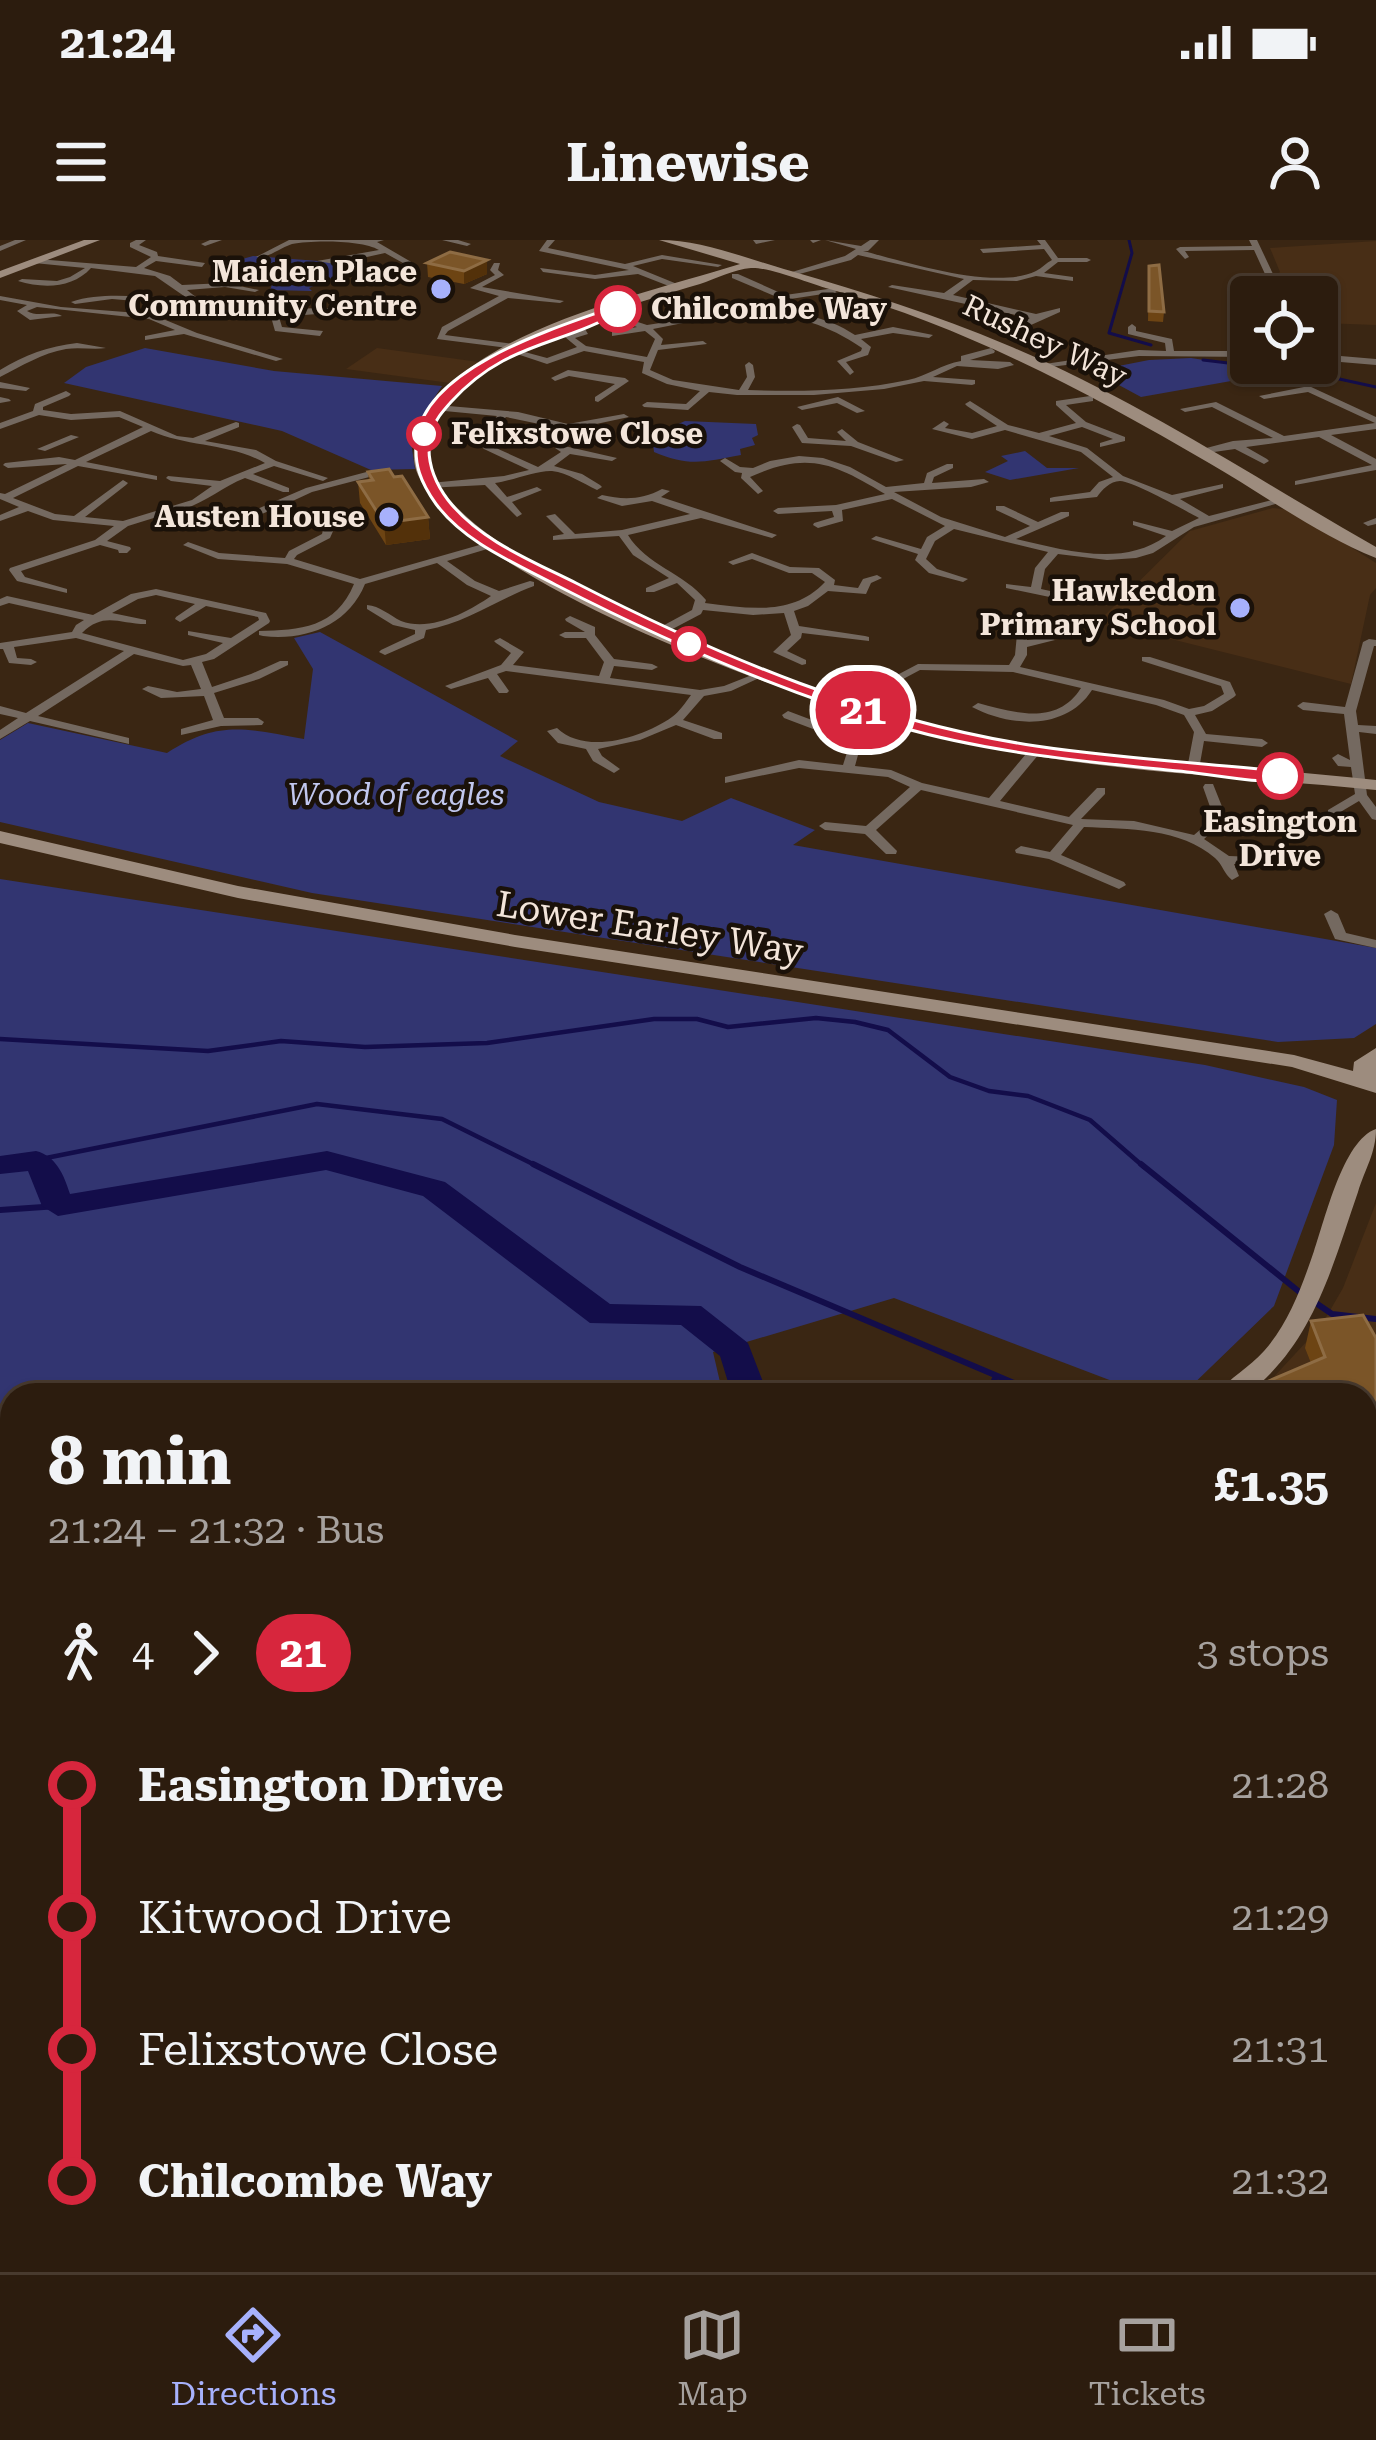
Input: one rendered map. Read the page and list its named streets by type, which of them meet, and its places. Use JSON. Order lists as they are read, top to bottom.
{
  "streets": {
    "street": ["Rushey Way", "Lower Earley Way"]
  },
  "parks": ["Wood of eagles"],
  "places": [
    "Maiden Place Community Centre",
    "Chilcombe Way",
    "Felixstowe Close",
    "Austen House",
    "Hawkedon Primary School",
    "Easington Drive"
  ],
  "lines": ["bus line 21"],
  "page": {
    "status": "21:24",
    "header": "Linewise",
    "on_map": "21",
    "heading": ["8 min", "21:24 – 21:32 · Bus", "£1.35"],
    "legs": ["4", "21", "3 stops"],
    "list": [
      {
        "name": "Easington Drive",
        "value": "21:28"
      },
      {
        "name": "Kitwood Drive",
        "value": "21:29"
      },
      {
        "name": "Felixstowe Close",
        "value": "21:31"
      },
      {
        "name": "Chilcombe Way",
        "value": "21:32"
      }
    ],
    "tabs": ["Directions", "Map", "Tickets"]
  }
}
